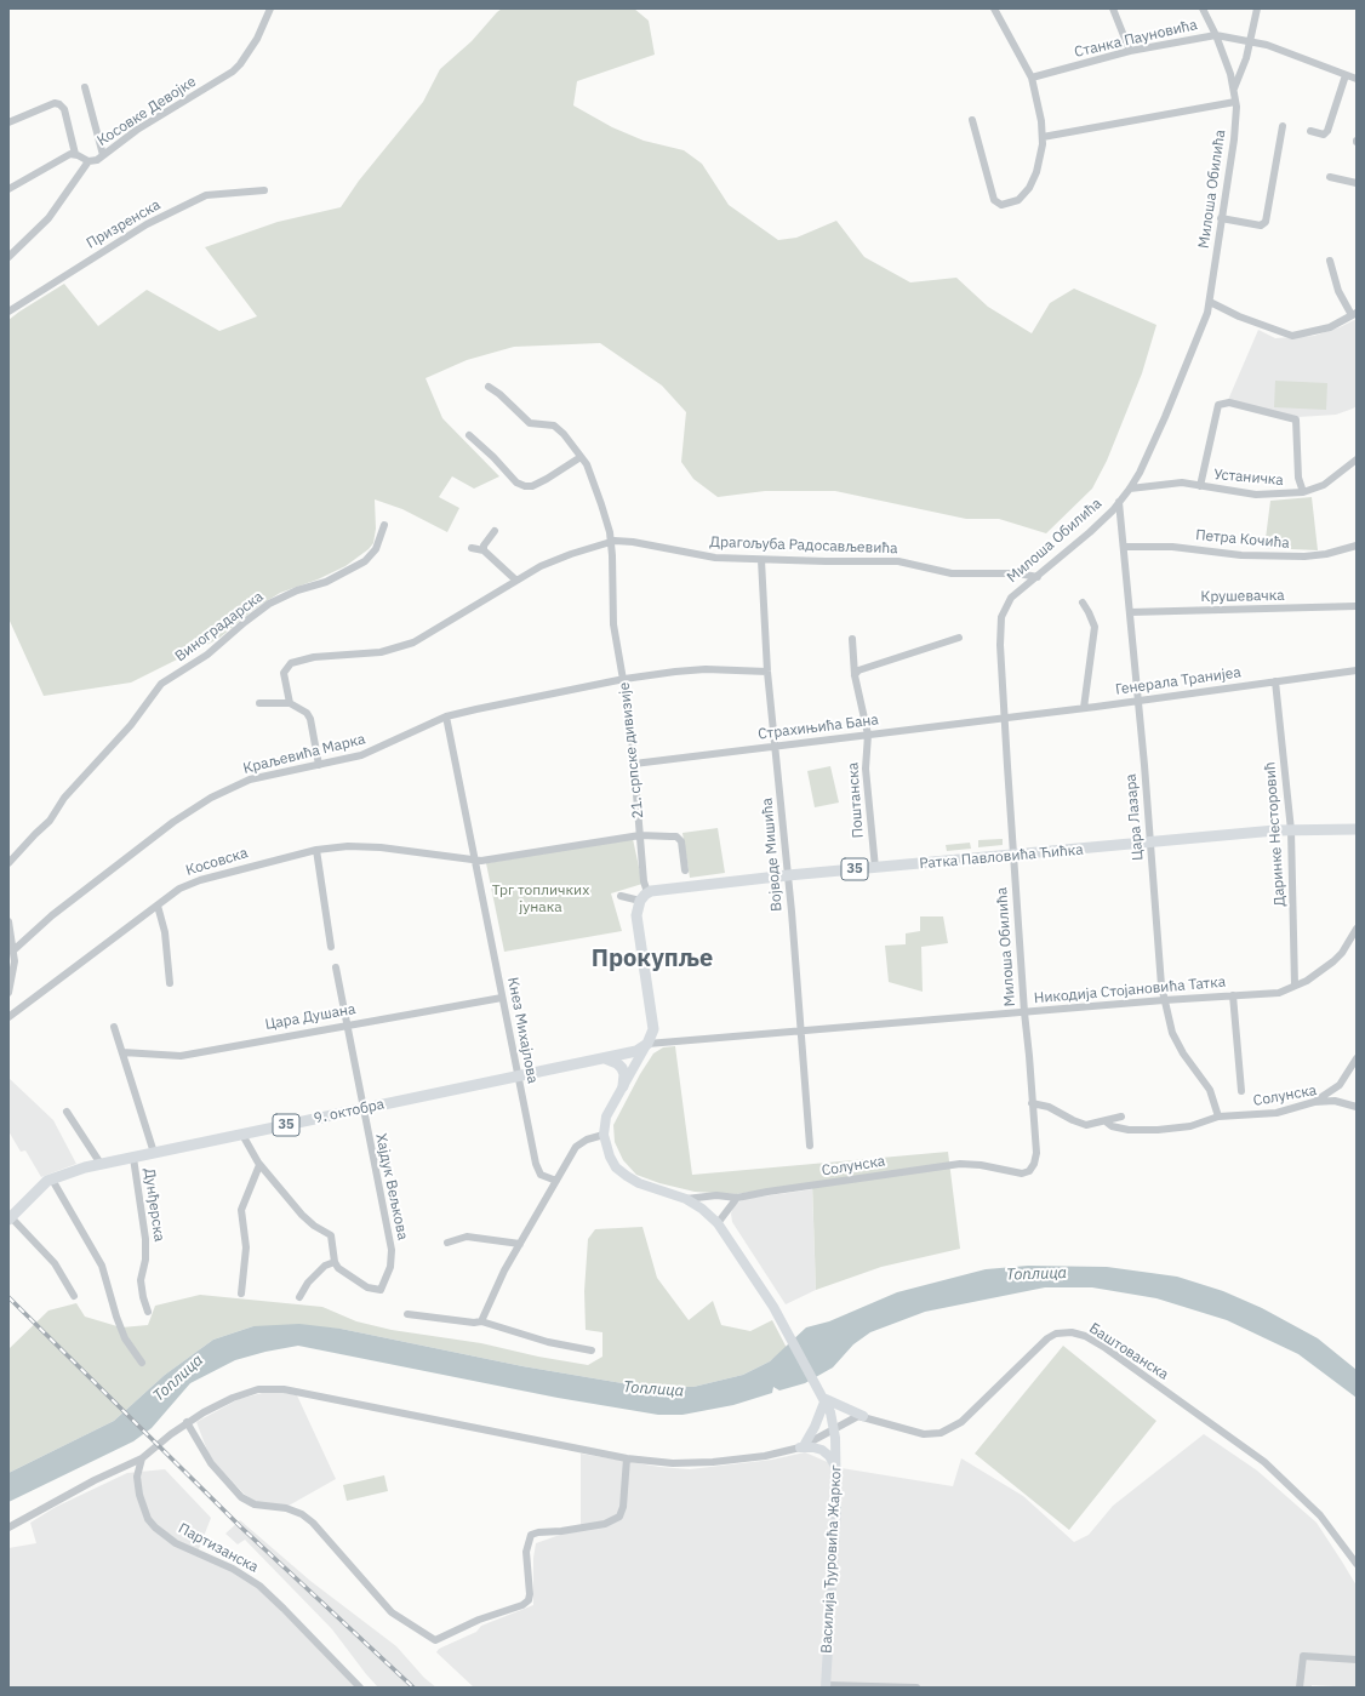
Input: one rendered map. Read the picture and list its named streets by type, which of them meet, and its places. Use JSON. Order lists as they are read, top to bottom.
{
  "streets": {
    "main road": [
      "21. српске дивизије",
      "Ратка Павловића Ћићка",
      "35",
      "9. октобра",
      "Василија Ђуровића Жарког"
    ],
    "street": [
      "Станка Пауновића",
      "Косовке Девојке",
      "Милоша Обилића",
      "Призренска",
      "Устаничка",
      "Петра Кочића",
      "Драгољуба Радосављевића",
      "Крушевачка",
      "Виноградарска",
      "Генерала Транијеа",
      "Страхињића Бана",
      "Краљевића Марка",
      "Поштанска",
      "Цара Лазара",
      "Даринке Несторовић",
      "Војводе Мишића",
      "Косовска",
      "Никодија Стојановића Татка",
      "Цара Душана",
      "Кнез Михајлова",
      "Солунска",
      "Хајдук Вељкова",
      "Дунђерска",
      "Баштованска",
      "Партизанска"
    ]
  },
  "crossings": [
    ["Станка Пауновића", "Милоша Обилића"],
    ["Милоша Обилића", "Устаничка"],
    ["Милоша Обилића", "Драгољуба Радосављевића"],
    ["Милоша Обилића", "Генерала Транијеа"],
    ["Милоша Обилића", "Страхињића Бана"],
    ["Милоша Обилића", "Цара Лазара"],
    ["Милоша Обилића", "Ратка Павловића Ћићка"],
    ["Милоша Обилића", "Никодија Стојановића Татка"],
    ["Милоша Обилића", "Солунска"],
    ["Петра Кочића", "Цара Лазара"],
    ["Драгољуба Радосављевића", "21. српске дивизије"],
    ["Драгољуба Радосављевића", "Војводе Мишића"],
    ["Крушевачка", "Цара Лазара"],
    ["Генерала Транијеа", "Страхињића Бана"],
    ["Генерала Транијеа", "Цара Лазара"],
    ["Генерала Транијеа", "Даринке Несторовић"],
    ["Страхињића Бана", "21. српске дивизије"],
    ["Страхињића Бана", "Поштанска"],
    ["Страхињића Бана", "Војводе Мишића"],
    ["21. српске дивизије", "Краљевића Марка"],
    ["21. српске дивизије", "Ратка Павловића Ћићка"],
    ["21. српске дивизије", "Никодија Стојановића Татка"],
    ["21. српске дивизије", "9. октобра"],
    ["21. српске дивизије", "Василија Ђуровића Жарког"],
    ["Краљевића Марка", "Војводе Мишића"],
    ["Краљевића Марка", "Кнез Михајлова"],
    ["Поштанска", "Ратка Павловића Ћићка"],
    ["Цара Лазара", "Ратка Павловића Ћићка"],
    ["Цара Лазара", "Никодија Стојановића Татка"],
    ["Цара Лазара", "Солунска"],
    ["Даринке Несторовић", "Ратка Павловића Ћићка"],
    ["Даринке Несторовић", "Никодија Стојановића Татка"],
    ["Војводе Мишића", "Ратка Павловића Ћићка"],
    ["Војводе Мишића", "Никодија Стојановића Татка"],
    ["Косовска", "Кнез Михајлова"],
    ["Никодија Стојановића Татка", "9. октобра"],
    ["Никодија Стојановића Татка", "Василија Ђуровића Жарког"],
    ["Цара Душана", "Кнез Михајлова"],
    ["Цара Душана", "Хајдук Вељкова"],
    ["Цара Душана", "Дунђерска"],
    ["Кнез Михајлова", "9. октобра"],
    ["Солунска", "Василија Ђуровића Жарког"],
    ["9. октобра", "Хајдук Вељкова"],
    ["9. октобра", "Дунђерска"],
    ["9. октобра", "Василија Ђуровића Жарког"]
  ],
  "districts": ["Прокупље"],
  "water": ["Топлица"],
  "parks": ["Трг топличких јунака"]
}
